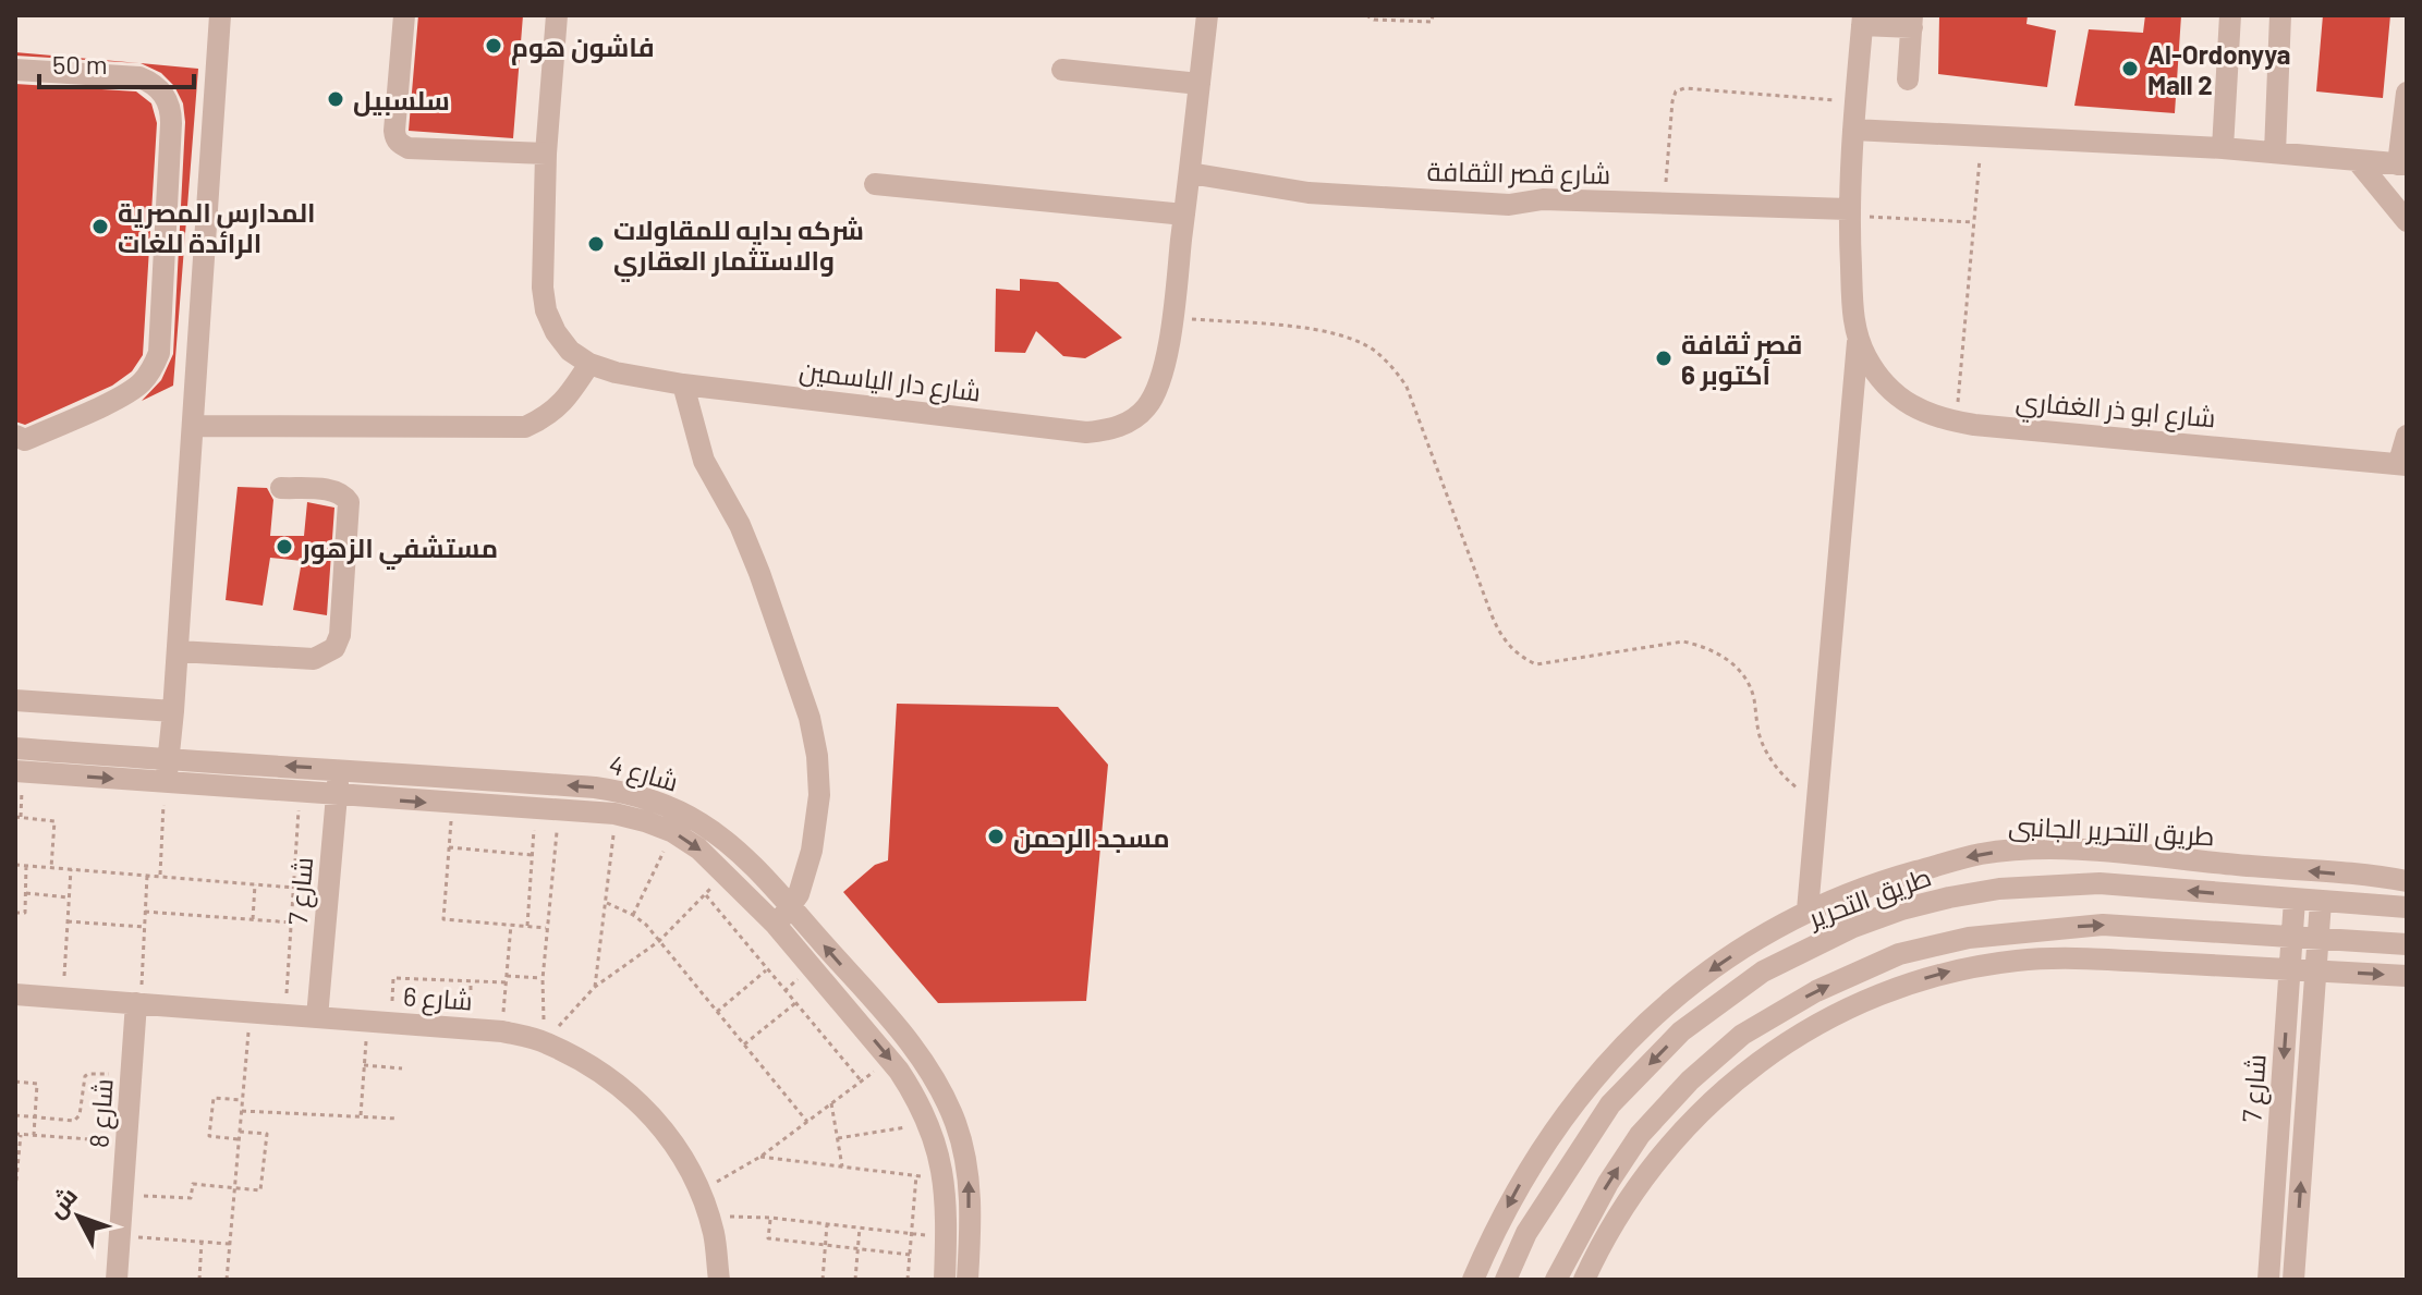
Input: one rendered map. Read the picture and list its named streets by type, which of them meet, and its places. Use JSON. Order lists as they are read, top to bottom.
{
  "streets": {
    "street": [
      "شارع قصر الثقافة",
      "شارع دار الياسمين",
      "شارع ابو ذر الغفاري",
      "شارع 4",
      "طريق التحرير الجانبى",
      "شارع 7",
      "طريق التحرير",
      "شارع 6",
      "شارع 8"
    ]
  },
  "crossings": [
    ["شارع قصر الثقافة", "شارع دار الياسمين"],
    ["شارع قصر الثقافة", "شارع ابو ذر الغفاري"],
    ["شارع ابو ذر الغفاري", "طريق التحرير الجانبى"],
    ["شارع 4", "شارع 7"],
    ["شارع 7", "طريق التحرير"],
    ["شارع 7", "شارع 6"],
    ["شارع 6", "شارع 8"]
  ],
  "places": [
    "فاشون هوم",
    "Al-Ordonyya Mall 2",
    "سلسبيل",
    "المدارس المصرية الرائدة للغات",
    "شركه بدايه للمقاولات والاستثمار العقاري",
    "قصر ثقافة 6 أكتوبر",
    "مستشفي الزهور",
    "مسجد الرحمن"
  ],
  "scale_bar": "50 m",
  "north": "top left"
}
